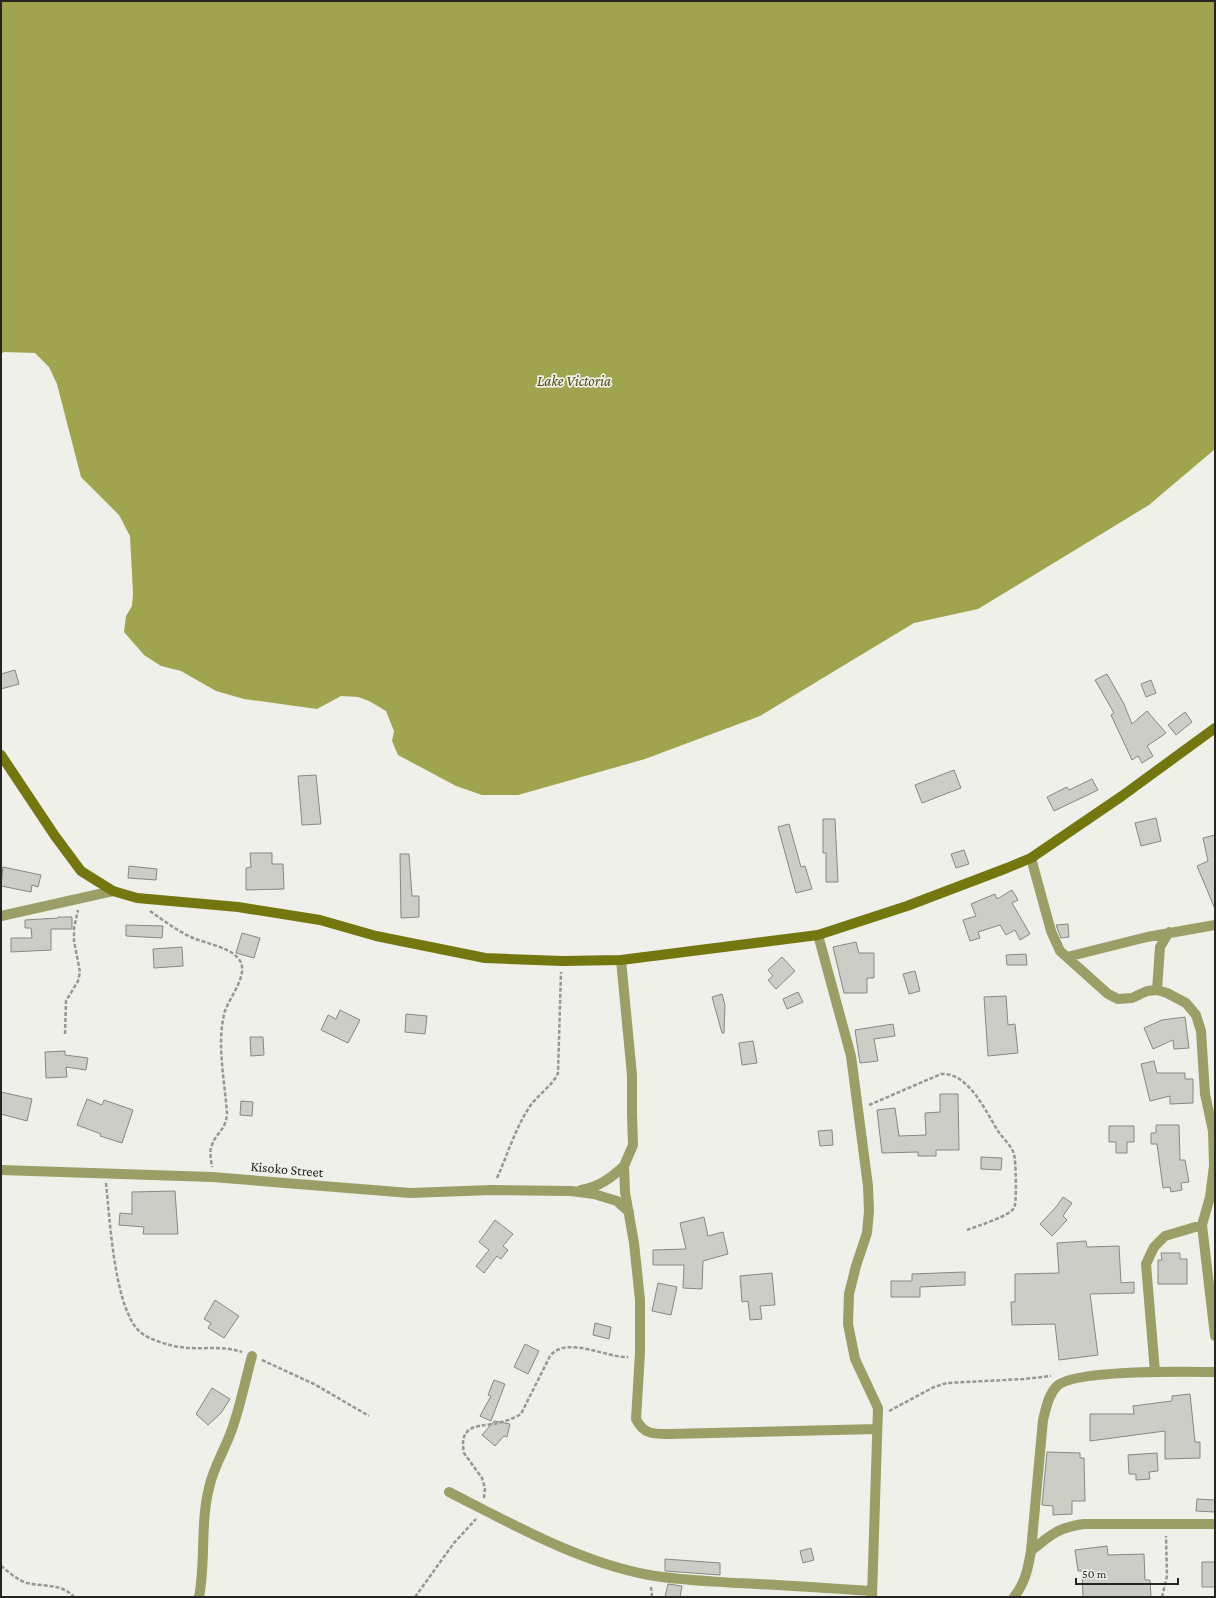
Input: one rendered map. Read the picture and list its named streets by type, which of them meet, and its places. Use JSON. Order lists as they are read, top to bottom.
{
  "streets": {
    "street": ["Kisoko Street"]
  },
  "water": ["Lake Victoria"],
  "scale_bar": "50 m"
}
